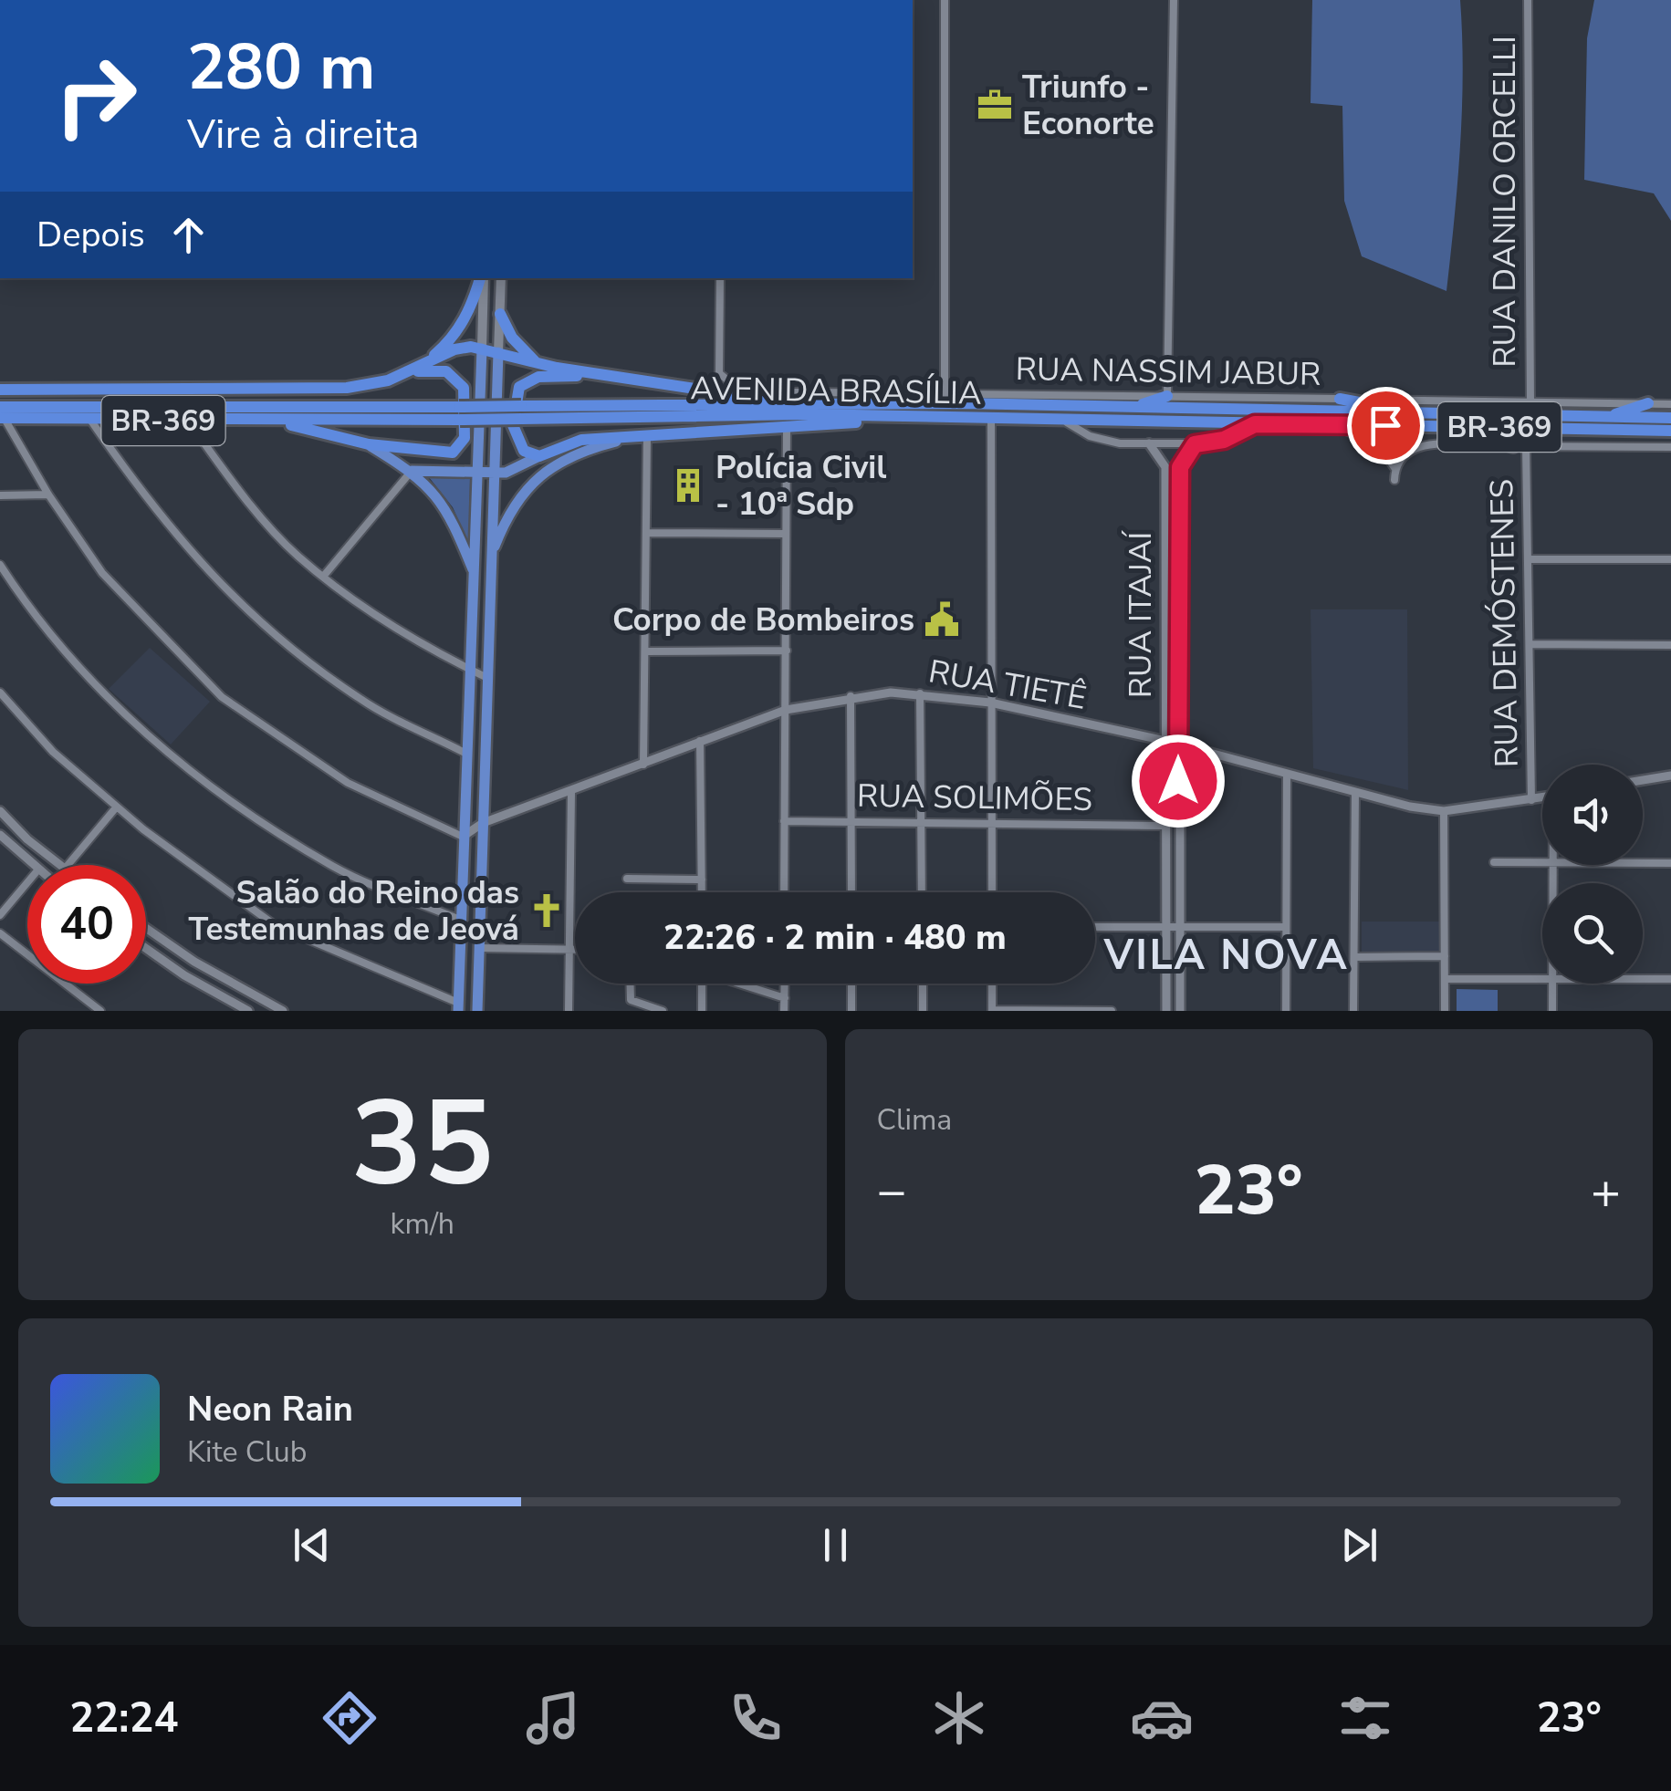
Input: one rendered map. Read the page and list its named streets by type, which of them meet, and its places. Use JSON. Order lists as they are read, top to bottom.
{
  "streets": {
    "highway": ["AVENIDA BRASÍLIA", "BR-369"],
    "street": [
      "RUA DANILO ORCELLI",
      "RUA NASSIM JABUR",
      "RUA ITAJAÍ",
      "RUA DEMÓSTENES",
      "RUA TIETÊ",
      "RUA SOLIMÕES"
    ]
  },
  "crossings": [
    ["RUA DANILO ORCELLI", "RUA NASSIM JABUR"],
    ["RUA ITAJAÍ", "RUA TIETÊ"],
    ["RUA ITAJAÍ", "RUA SOLIMÕES"],
    ["RUA DEMÓSTENES", "RUA TIETÊ"]
  ],
  "districts": ["VILA NOVA"],
  "places": {
    "office": ["Triunfo - Econorte"],
    "building": ["Polícia Civil - 10ª Sdp"],
    "public building": ["Corpo de Bombeiros"],
    "church": ["Salão do Reino das Testemunhas de Jeová"]
  },
  "page": {
    "turn": ["280 m", "Vire à direita"],
    "then": "Depois",
    "limit": "40",
    "trip": "22:26 · 2 min · 480 m",
    "tile": [
      ["35", "km/h"],
      "Clima"
    ],
    "heat": ["−", "23°", "+"],
    "song": ["Neon Rain", "Kite Club"],
    "tabs": ["22:24", "23°"]
  }
}
